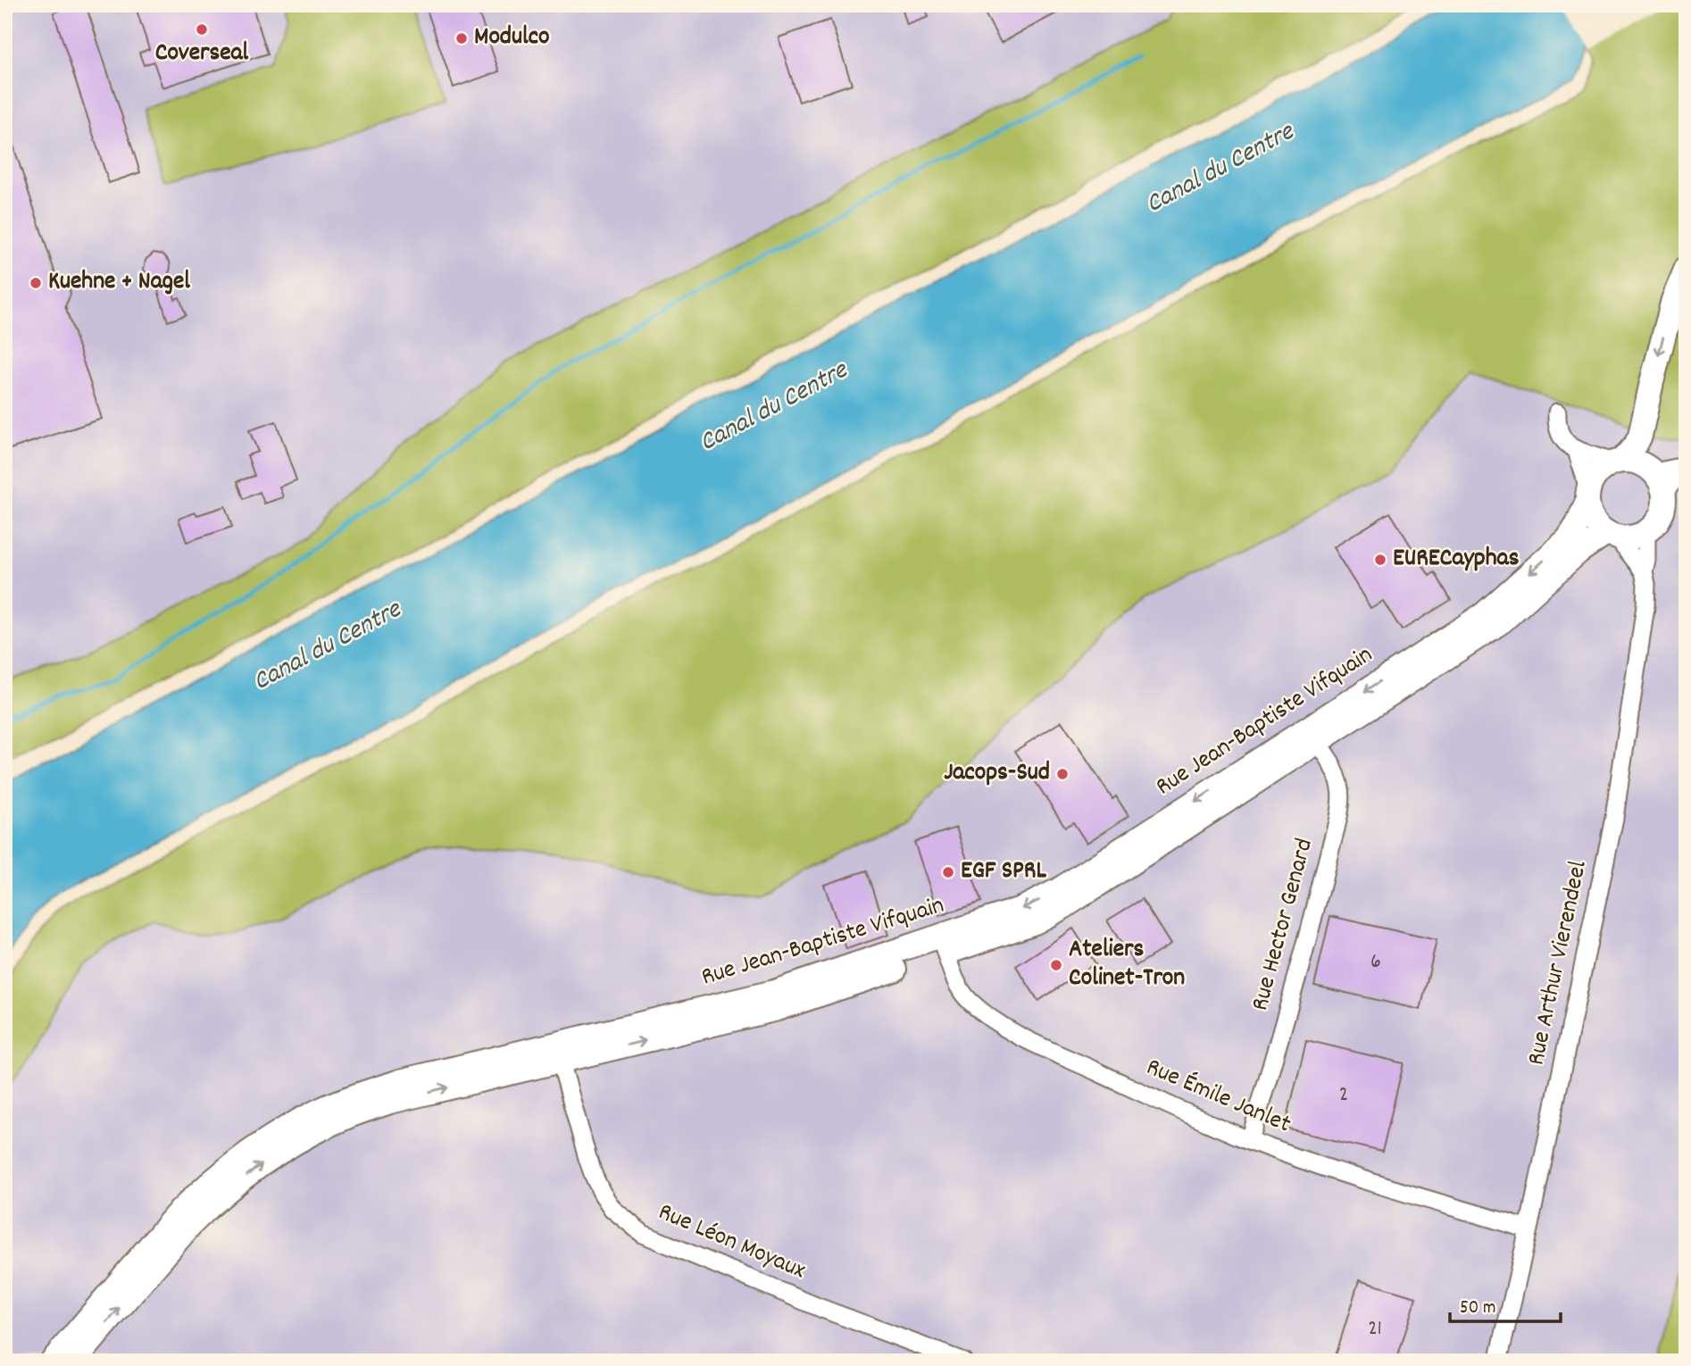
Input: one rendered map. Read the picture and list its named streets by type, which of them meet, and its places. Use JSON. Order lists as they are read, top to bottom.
{
  "streets": {
    "street": [
      "Rue Jean-Baptiste Vifquain",
      "Rue Hector Genard",
      "Rue Arthur Vierendeel",
      "Rue Émile Janlet",
      "Rue Léon Moyaux"
    ]
  },
  "crossings": [
    ["Rue Jean-Baptiste Vifquain", "Rue Hector Genard"],
    ["Rue Jean-Baptiste Vifquain", "Rue Arthur Vierendeel"],
    ["Rue Jean-Baptiste Vifquain", "Rue Émile Janlet"],
    ["Rue Jean-Baptiste Vifquain", "Rue Léon Moyaux"],
    ["Rue Hector Genard", "Rue Émile Janlet"],
    ["Rue Arthur Vierendeel", "Rue Émile Janlet"]
  ],
  "water": ["Canal du Centre"],
  "places": [
    "Coverseal",
    "Modulco",
    "Kuehne + Nagel",
    "EURECayphas",
    "Jacops-Sud",
    "EGF SPRL",
    "Ateliers Colinet-Tron"
  ],
  "house_numbers": ["6", "2", "21"],
  "scale_bar": "50 m"
}
